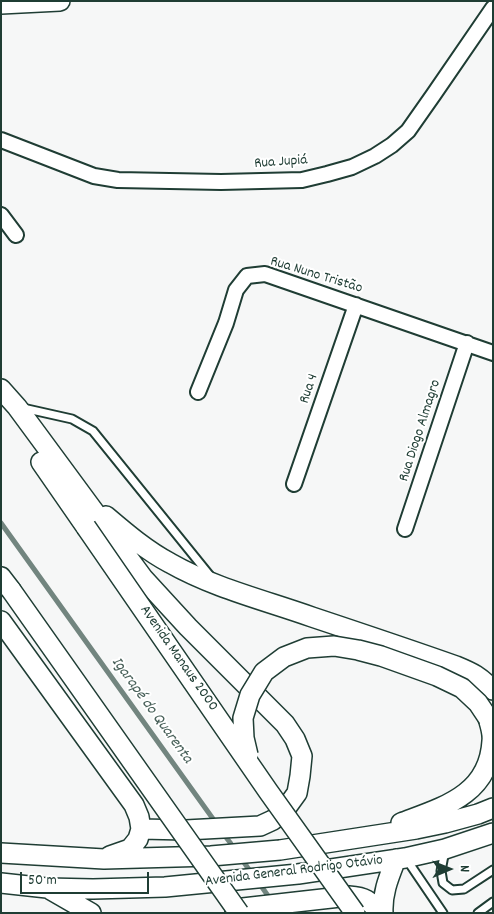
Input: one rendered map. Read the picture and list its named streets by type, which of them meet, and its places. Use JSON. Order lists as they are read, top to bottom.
{
  "streets": {
    "main road": ["Avenida Manaus 2000", "Avenida General Rodrigo Otávio"],
    "street": [
      "Rua Jupiá",
      "Rua Nuno Tristão",
      "Rua 4",
      "Rua Diogo Almagro"
    ]
  },
  "crossings": [
    ["Rua Nuno Tristão", "Rua 4"],
    ["Rua Nuno Tristão", "Rua Diogo Almagro"]
  ],
  "water": ["Igarapé do Quarenta"],
  "scale_bar": "50 m",
  "north": "right"
}
